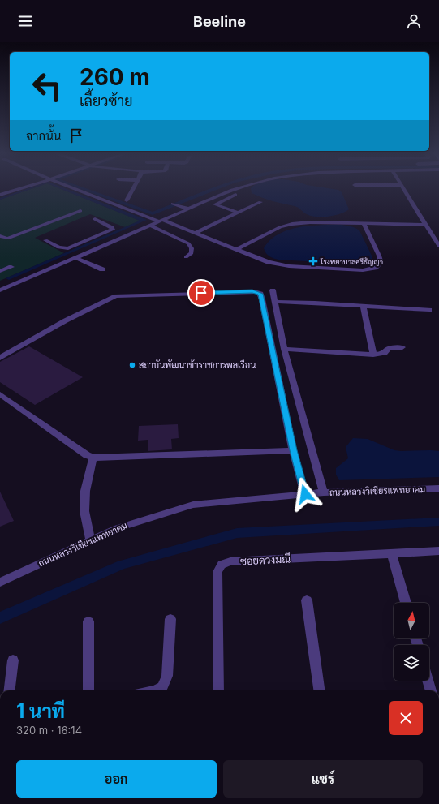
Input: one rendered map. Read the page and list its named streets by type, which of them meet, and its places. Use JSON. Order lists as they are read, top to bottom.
{
  "streets": {
    "street": ["ถนนหลวงวิเชียรแพทยาคม", "ซอยดวงมณี"]
  },
  "places": {
    "health": ["โรงพยาบาลศรีธัญญา"],
    "other": ["สถาบันพัฒนาข้าราชการพลเรือน"]
  },
  "north": "top",
  "page": {
    "header": "Beeline",
    "turn": ["260 m", "เลี้ยวซ้าย"],
    "then": "จากนั้น",
    "heading": ["1 นาที", "320 m · 16:14"],
    "buttons": ["ออก", "แชร์"]
  }
}
